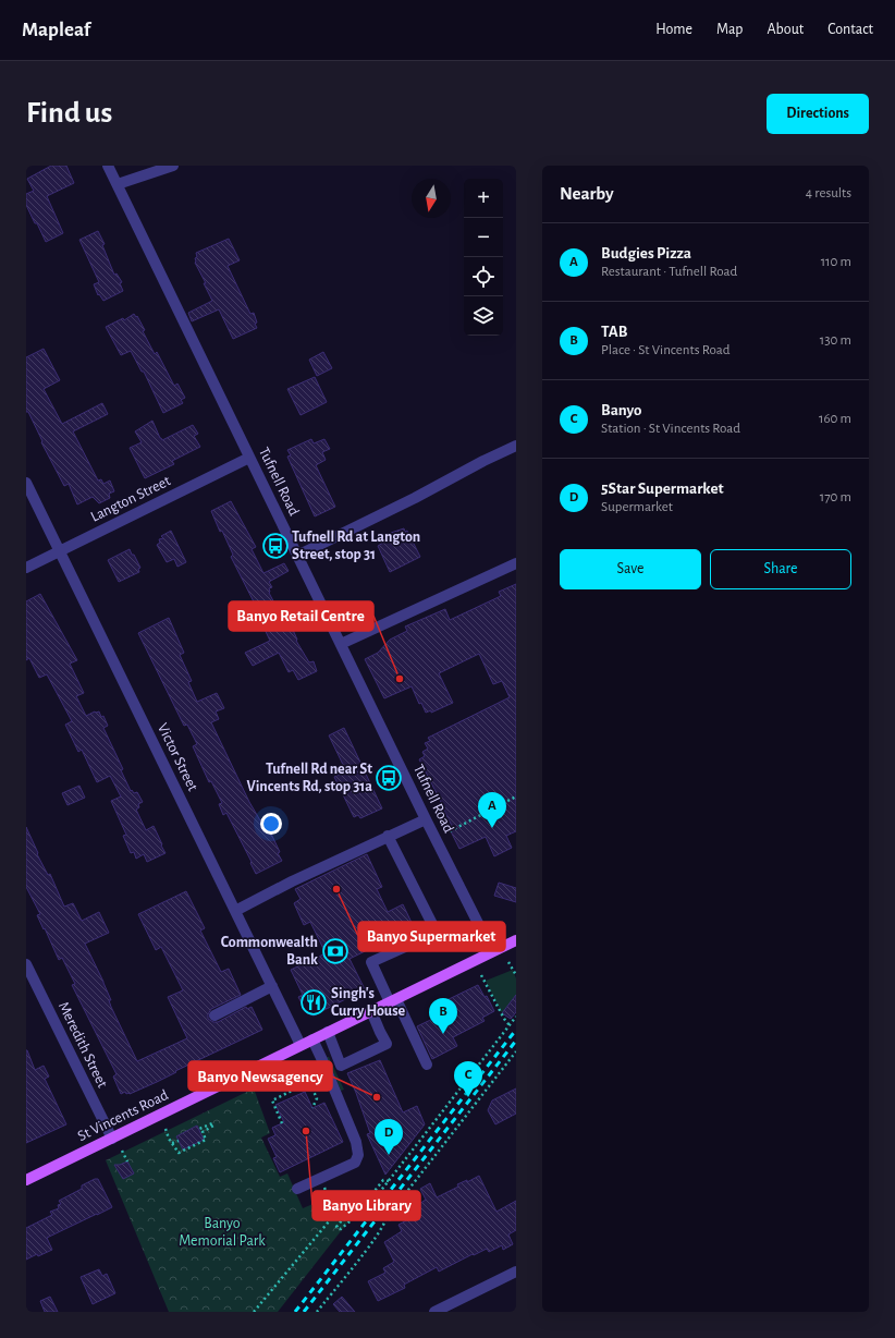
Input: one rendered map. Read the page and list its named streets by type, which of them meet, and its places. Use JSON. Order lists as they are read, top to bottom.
{
  "streets": {
    "main road": ["St Vincents Road"],
    "street": [
      "Tufnell Road",
      "Langton Street",
      "Victor Street",
      "Meredith Street"
    ]
  },
  "crossings": [
    ["Tufnell Road", "Langton Street"],
    ["Tufnell Road", "St Vincents Road"],
    ["Langton Street", "Victor Street"],
    ["Victor Street", "St Vincents Road"],
    ["Meredith Street", "St Vincents Road"]
  ],
  "parks": ["Banyo Memorial Park"],
  "places": {
    "bus stop": ["Tufnell Rd at Langton Street, stop 31", "Tufnell Rd near St Vincents Rd, stop 31a"],
    "other": [
      "Banyo Retail Centre",
      "Banyo Supermarket",
      "Banyo Newsagency",
      "Banyo Library"
    ],
    "bank": ["Commonwealth Bank"],
    "restaurant": ["Singh's Curry House"]
  },
  "north": "bottom",
  "page": {
    "header": "Mapleaf",
    "nav": [
      "Home",
      "Map",
      "About",
      "Contact"
    ],
    "buttons": [
      "Directions",
      ["Save", "Share"]
    ],
    "title": "Find us",
    "heading": ["Nearby", "4 results"],
    "map_buttons": ["+", "−"],
    "list": [
      {
        "mark": "A",
        "name": "Budgies Pizza",
        "note": "Restaurant · Tufnell Road",
        "value": "110 m"
      },
      {
        "mark": "B",
        "name": "TAB",
        "note": "Place · St Vincents Road",
        "value": "130 m"
      },
      {
        "mark": "C",
        "name": "Banyo",
        "note": "Station · St Vincents Road",
        "value": "160 m"
      },
      {
        "mark": "D",
        "name": "5Star Supermarket",
        "note": "Supermarket",
        "value": "170 m"
      }
    ],
    "pins": [
      "A",
      "B",
      "C",
      "D"
    ]
  }
}
